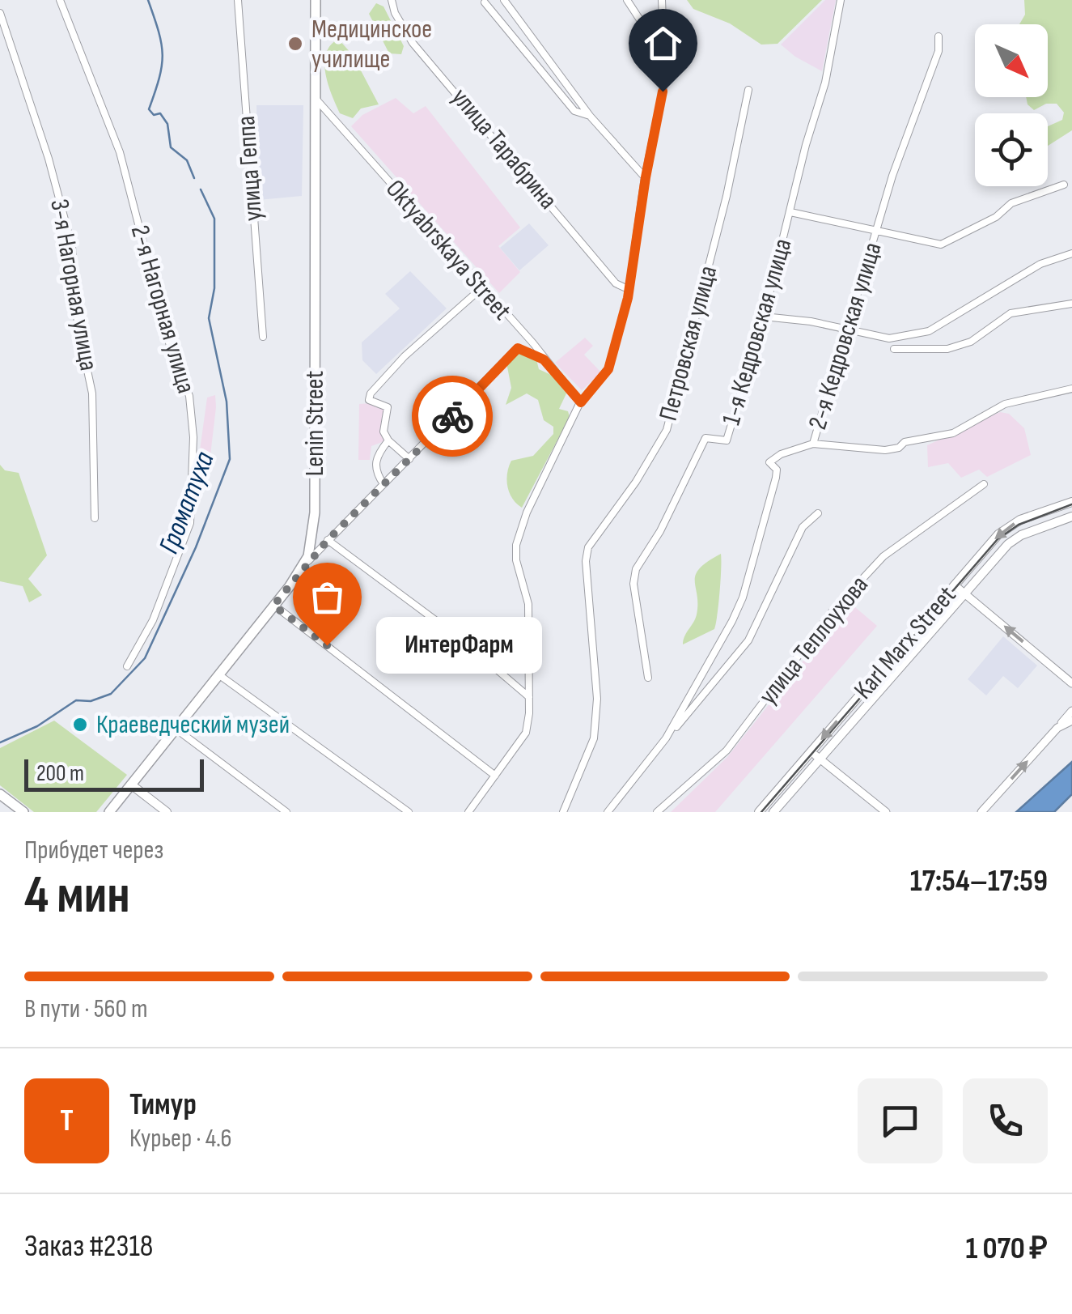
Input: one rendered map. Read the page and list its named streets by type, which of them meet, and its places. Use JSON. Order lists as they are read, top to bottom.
{
  "streets": {
    "main road": ["Lenin Street", "Karl Marx Street"],
    "street": [
      "улица Тарабрина",
      "улица Геппа",
      "Oktyabrskaya Street",
      "3-я Нагорная улица",
      "2-я Нагорная улица",
      "1-я Кедровская улица",
      "2-я Кедровская улица",
      "Петровская улица",
      "улица Теплоухова"
    ]
  },
  "crossings": [
    ["Oktyabrskaya Street", "Lenin Street"]
  ],
  "water": ["Громатуха"],
  "places": ["Медицинское училище", "ИнтерФарм", "Краеведческий музей"],
  "scale_bar": "200 m",
  "north": "bottom right",
  "page": {
    "bubble": "ИнтерФарм",
    "scale": "200 m",
    "heading": ["4 мин", "Прибудет через", "17:54–17:59"],
    "panel": [
      "Тимур",
      "Курьер · 4.6",
      "Заказ #2318",
      "1 070 ₽"
    ],
    "bar": "В пути · 560 m",
    "round": "Т"
  }
}
